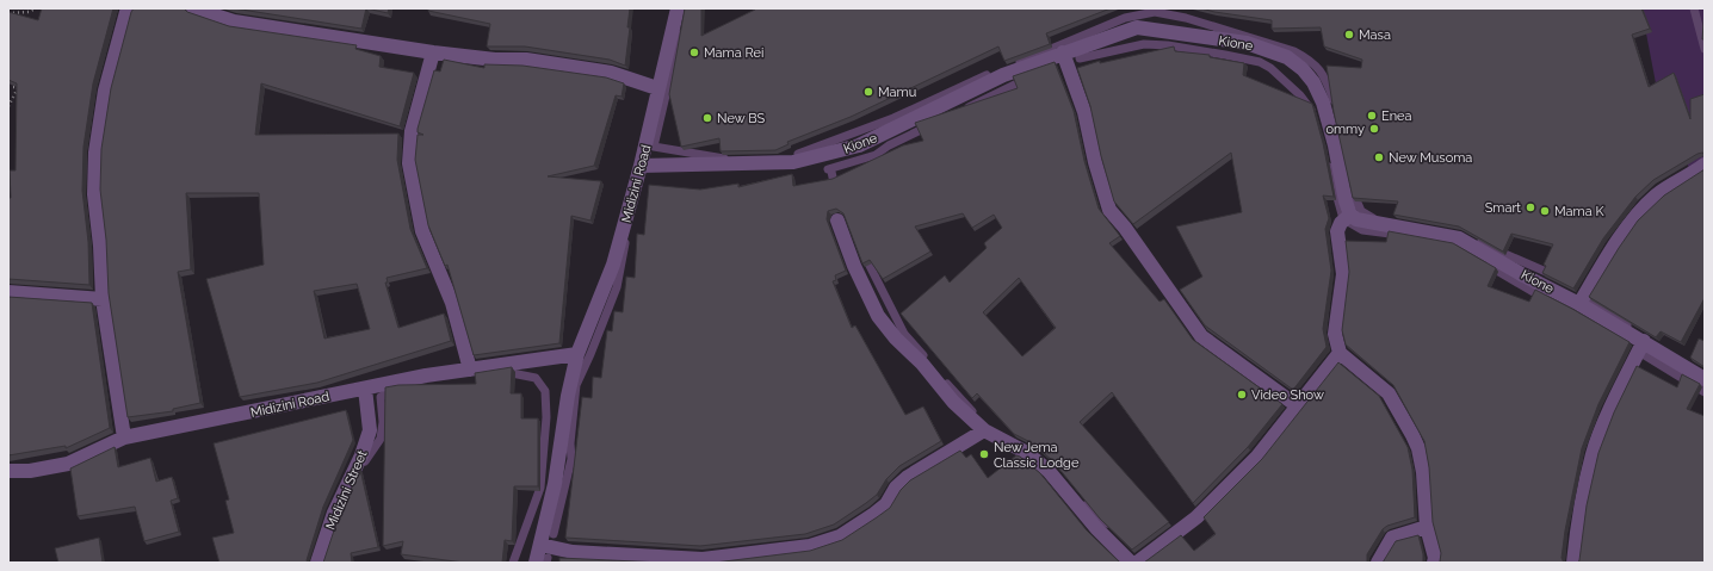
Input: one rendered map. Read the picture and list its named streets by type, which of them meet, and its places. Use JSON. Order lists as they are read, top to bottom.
{
  "streets": {
    "street": ["Kione", "Midizini Road", "Midizini Street"]
  },
  "crossings": [
    ["Kione", "Midizini Road"],
    ["Midizini Road", "Midizini Street"]
  ],
  "places": [
    "Masa",
    "Mama Rei",
    "Mamu",
    "Enea",
    "New BS",
    "ommy",
    "New Musoma",
    "Smart",
    "Mama K",
    "Video Show",
    "New Jema Classic Lodge"
  ]
}
